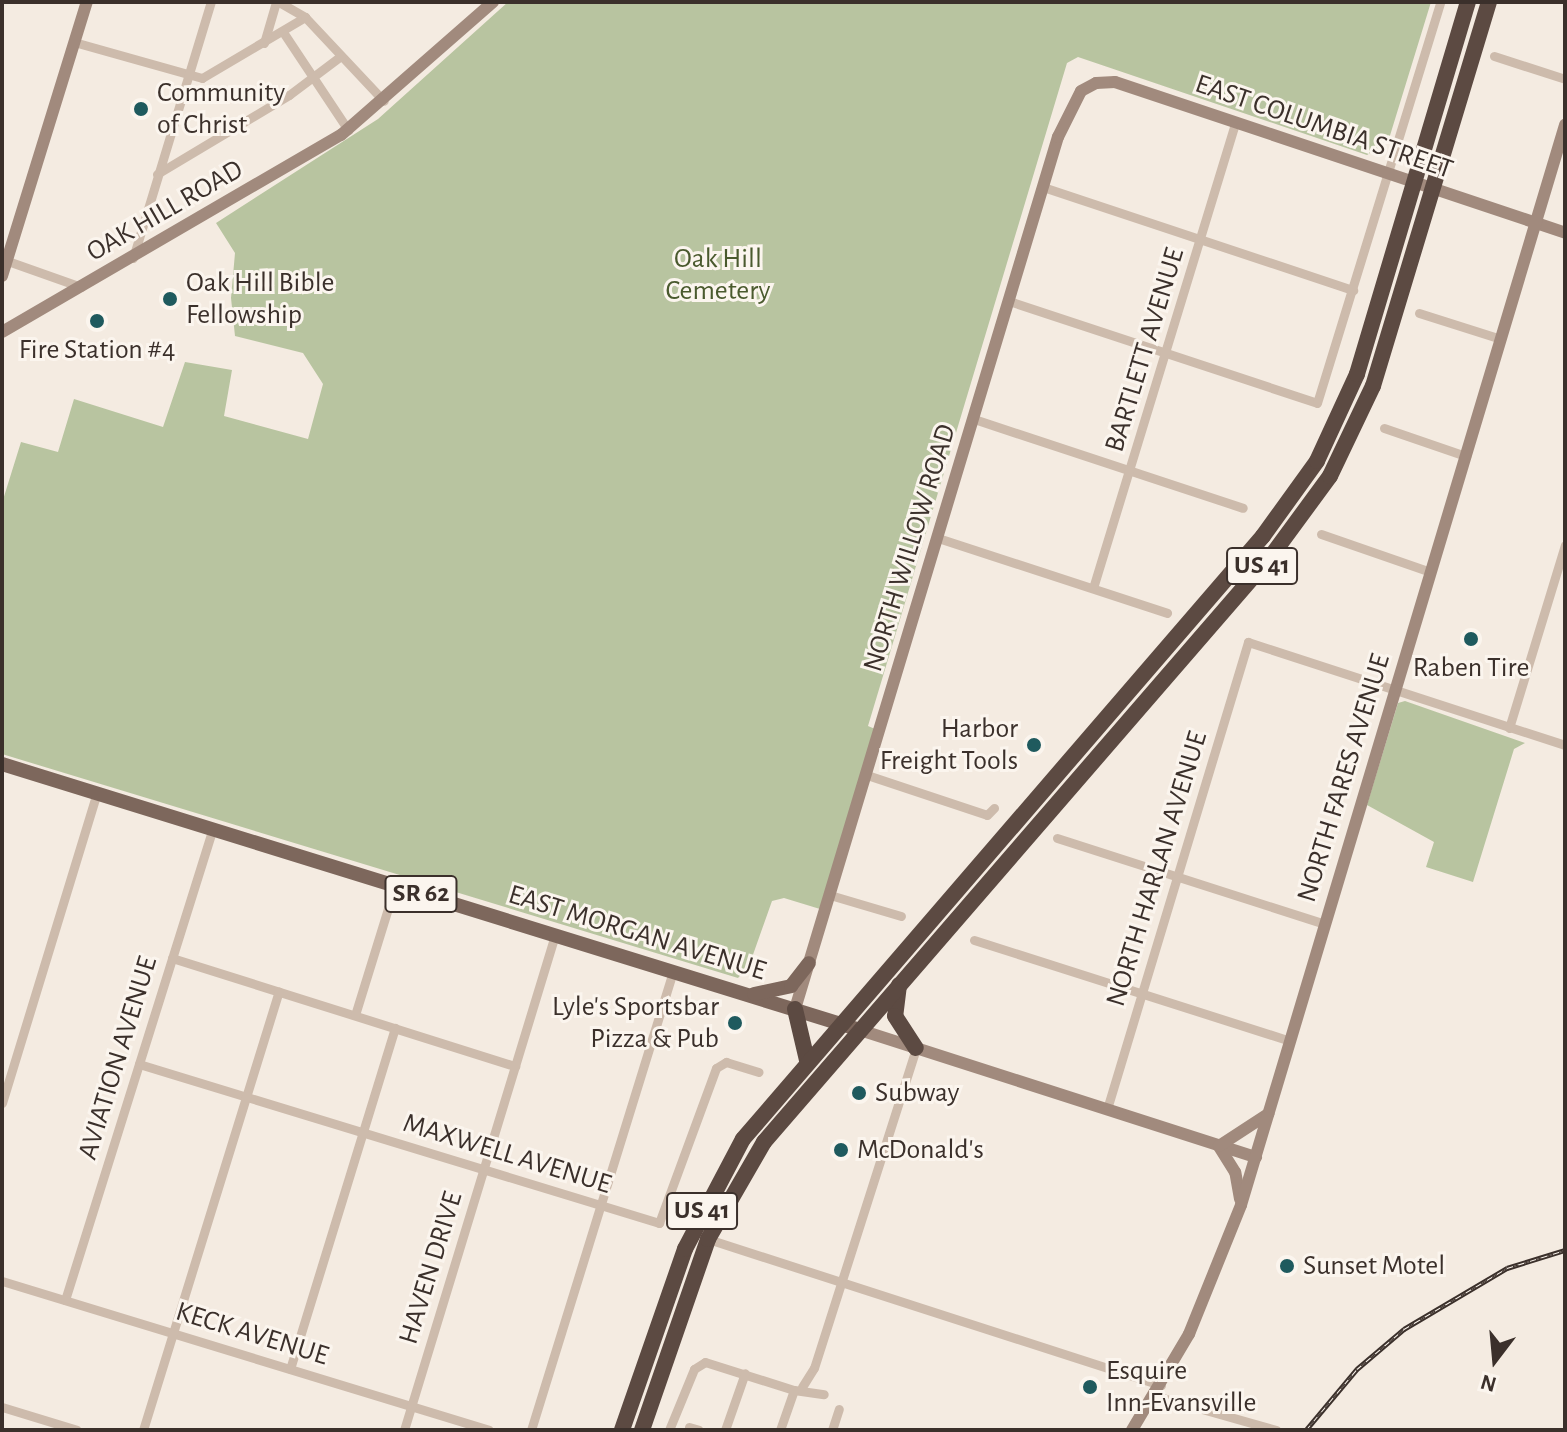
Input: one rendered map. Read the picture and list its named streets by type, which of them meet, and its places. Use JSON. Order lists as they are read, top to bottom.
{
  "streets": {
    "highway": ["US 41"],
    "main road": ["SR 62", "EAST MORGAN AVENUE"],
    "street": [
      "EAST COLUMBIA STREET",
      "OAK HILL ROAD",
      "BARTLETT AVENUE",
      "NORTH WILLOW ROAD",
      "NORTH FARES AVENUE",
      "NORTH HARLAN AVENUE",
      "AVIATION AVENUE",
      "MAXWELL AVENUE",
      "HAVEN DRIVE",
      "KECK AVENUE"
    ]
  },
  "crossings": [
    ["EAST COLUMBIA STREET", "BARTLETT AVENUE"],
    ["EAST COLUMBIA STREET", "NORTH WILLOW ROAD"],
    ["EAST COLUMBIA STREET", "US 41"],
    ["EAST COLUMBIA STREET", "NORTH FARES AVENUE"],
    ["NORTH WILLOW ROAD", "EAST MORGAN AVENUE"],
    ["US 41", "EAST MORGAN AVENUE"],
    ["NORTH FARES AVENUE", "NORTH HARLAN AVENUE"],
    ["NORTH FARES AVENUE", "EAST MORGAN AVENUE"],
    ["NORTH HARLAN AVENUE", "EAST MORGAN AVENUE"],
    ["EAST MORGAN AVENUE", "AVIATION AVENUE"],
    ["EAST MORGAN AVENUE", "HAVEN DRIVE"],
    ["AVIATION AVENUE", "MAXWELL AVENUE"],
    ["AVIATION AVENUE", "KECK AVENUE"],
    ["MAXWELL AVENUE", "HAVEN DRIVE"],
    ["HAVEN DRIVE", "KECK AVENUE"]
  ],
  "parks": ["Oak Hill Cemetery"],
  "places": [
    "Community of Christ",
    "Oak Hill Bible Fellowship",
    "Fire Station #4",
    "Raben Tire",
    "Harbor Freight Tools",
    "Lyle's Sportsbar Pizza & Pub",
    "Subway",
    "McDonald's",
    "Sunset Motel",
    "Esquire Inn-Evansville"
  ],
  "north": "bottom"
}
